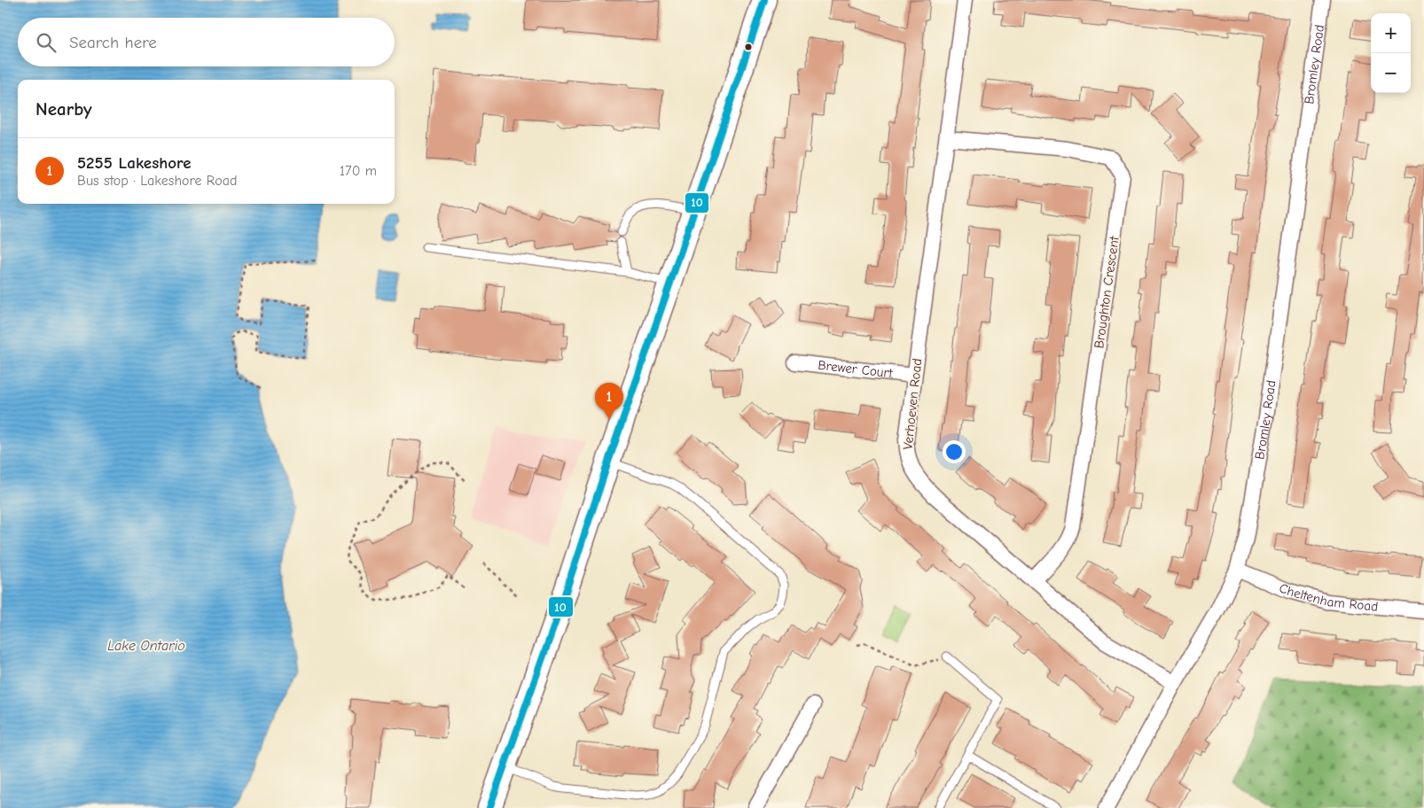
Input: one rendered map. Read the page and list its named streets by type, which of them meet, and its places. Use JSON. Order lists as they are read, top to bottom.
{
  "streets": {
    "street": [
      "Bromley Road",
      "Broughton Crescent",
      "Brewer Court",
      "Verhoeven Road",
      "Cheltenham Road"
    ]
  },
  "crossings": [
    ["Bromley Road", "Verhoeven Road"],
    ["Bromley Road", "Cheltenham Road"],
    ["Broughton Crescent", "Verhoeven Road"],
    ["Brewer Court", "Verhoeven Road"]
  ],
  "water": ["Lake Ontario"],
  "lines": ["transit line 10"],
  "page": {
    "map_buttons": ["+", "−"],
    "search": "Search here",
    "heading": "Nearby",
    "list": [
      {
        "mark": "1",
        "name": "5255 Lakeshore",
        "note": "Bus stop · Lakeshore Road",
        "value": "170 m"
      }
    ],
    "pins": "1"
  }
}
